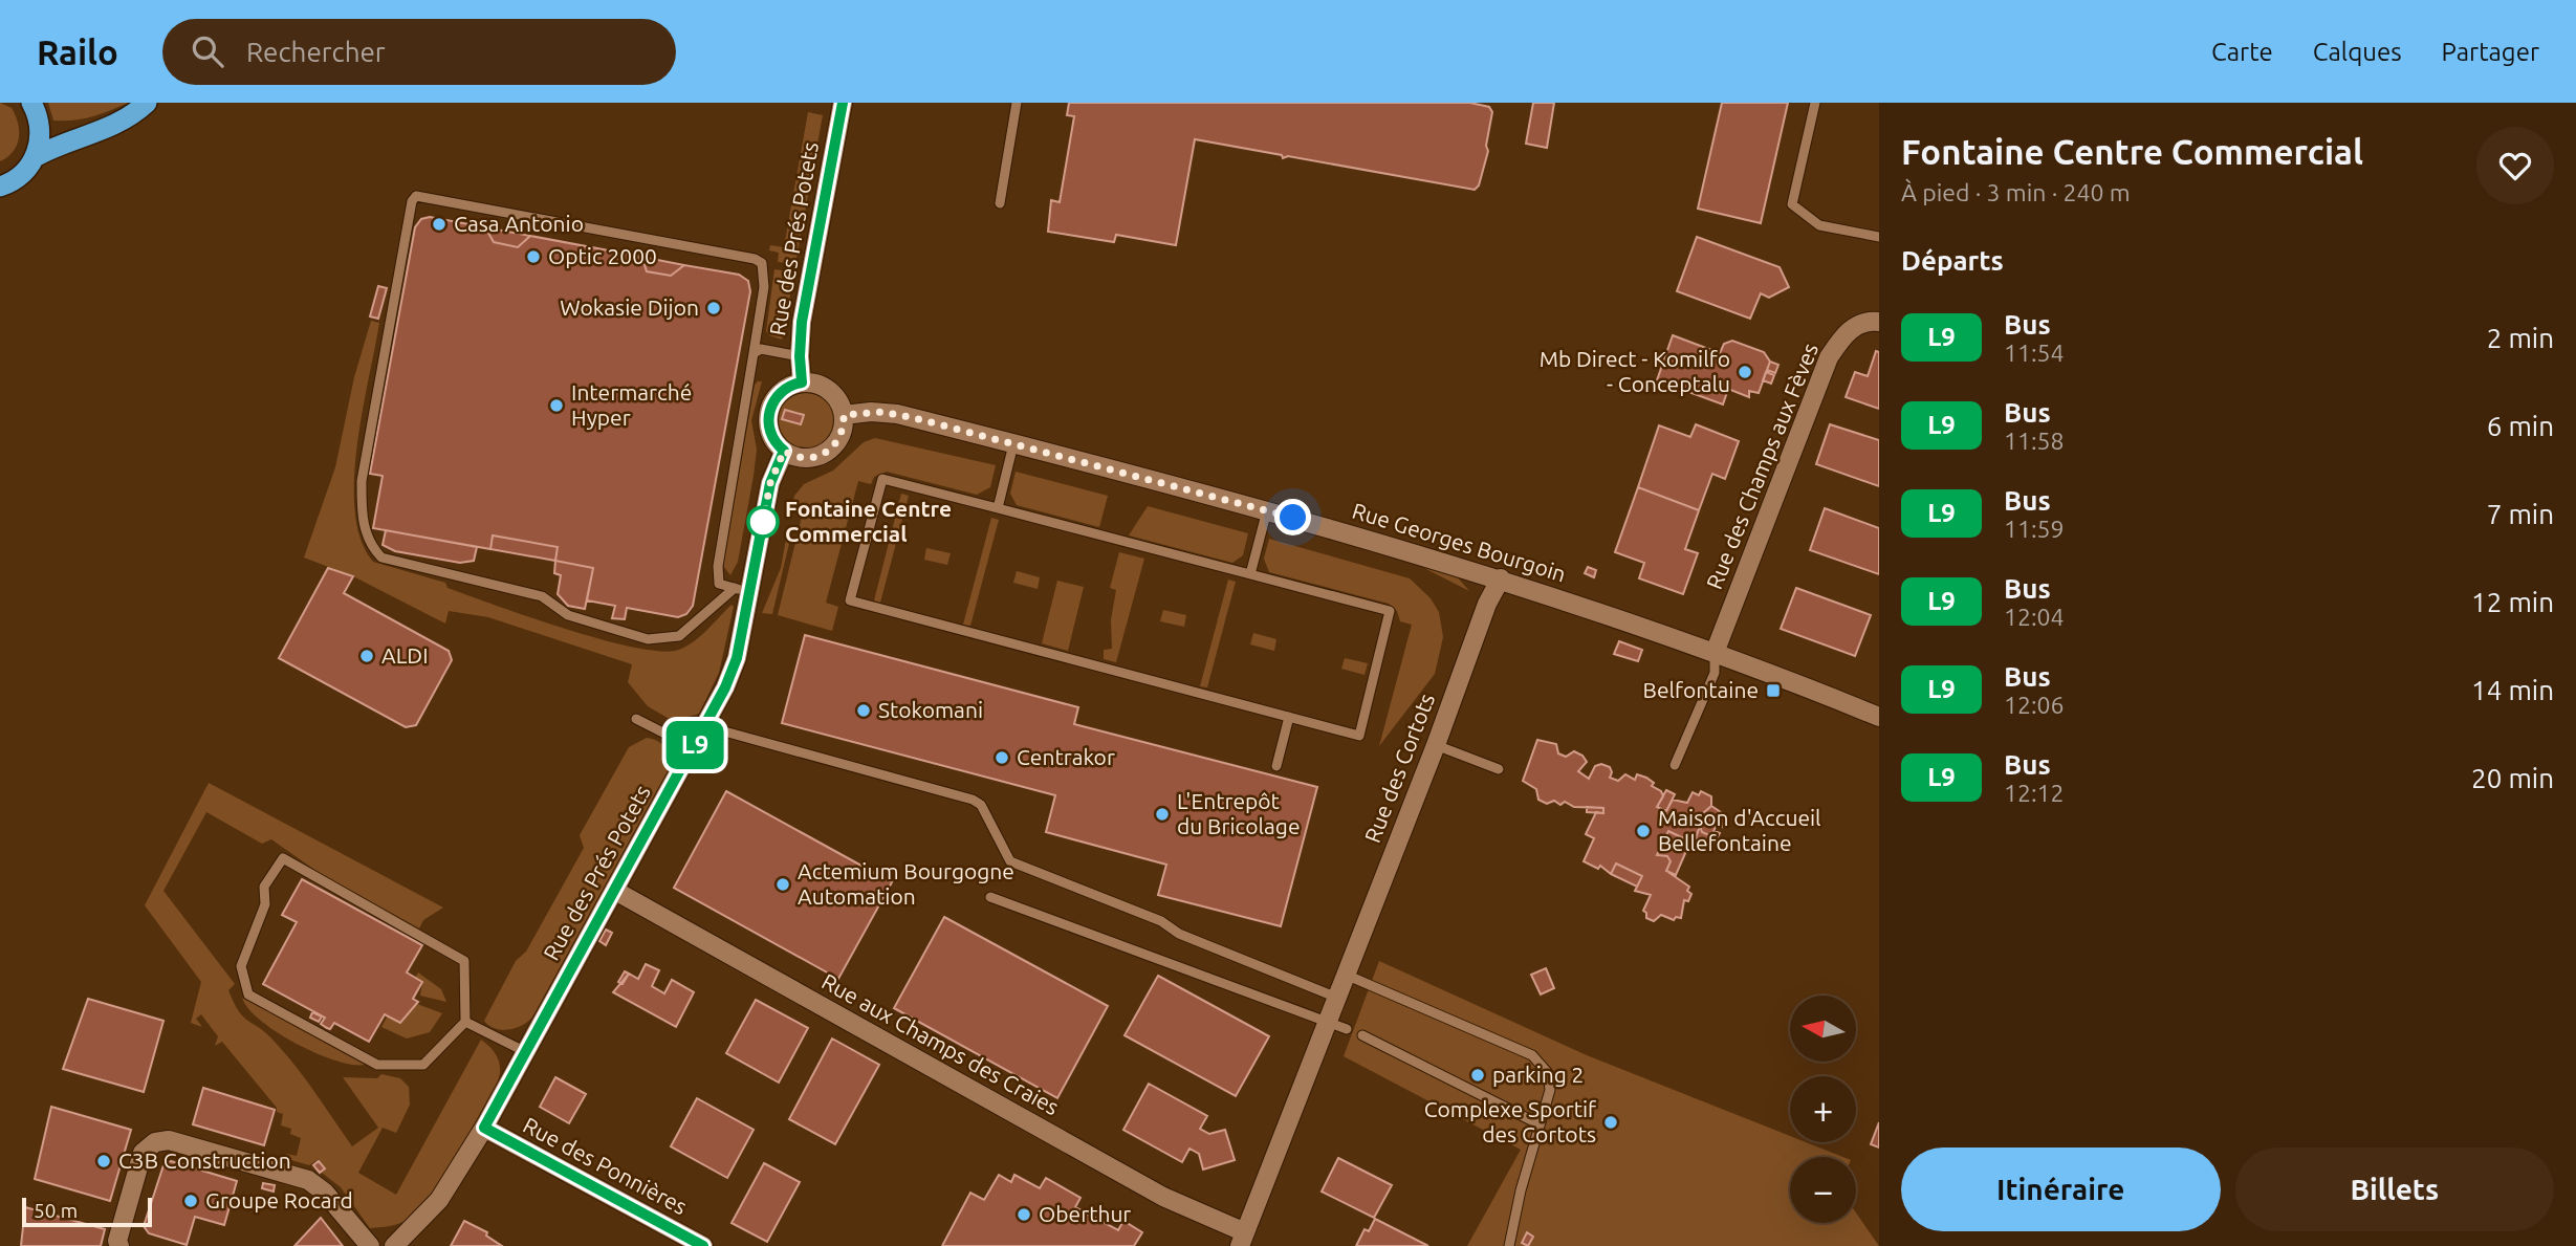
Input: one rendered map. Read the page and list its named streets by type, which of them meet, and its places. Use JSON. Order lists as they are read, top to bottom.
{
  "streets": {
    "street": [
      "Rue des Prés Potets",
      "Rue des Champs aux Fèves",
      "Rue Georges Bourgoin",
      "Rue des Cortots",
      "Rue aux Champs des Craies",
      "Rue des Ponnières"
    ]
  },
  "crossings": [
    ["Rue des Prés Potets", "Rue Georges Bourgoin"],
    ["Rue des Prés Potets", "Rue aux Champs des Craies"],
    ["Rue des Prés Potets", "Rue des Ponnières"],
    ["Rue des Champs aux Fèves", "Rue Georges Bourgoin"],
    ["Rue Georges Bourgoin", "Rue des Cortots"],
    ["Rue des Cortots", "Rue aux Champs des Craies"]
  ],
  "places": {
    "other": [
      "Casa Antonio",
      "Optic 2000",
      "Wokasie Dijon",
      "Mb Direct - Komilfo - Conceptalu",
      "Intermarché Hyper",
      "Fontaine Centre Commercial",
      "ALDI",
      "Stokomani",
      "Centrakor",
      "L'Entrepôt du Bricolage",
      "Maison d'Accueil Bellefontaine",
      "Actemium Bourgogne Automation",
      "parking 2",
      "Complexe Sportif des Cortots",
      "C3B Construction",
      "Groupe Rocard",
      "Oberthur"
    ],
    "transit": ["Belfontaine"]
  },
  "lines": ["bus line L9"],
  "scale_bar": "50 m",
  "north": "left",
  "page": {
    "header": "Railo",
    "search": "Rechercher",
    "nav": ["Carte", "Calques", "Partager"],
    "on_map": "L9",
    "heading": [
      ["Fontaine Centre Commercial", "À pied · 3 min · 240 m"],
      "Départs"
    ],
    "list": [
      {
        "mark": "L9",
        "name": "Bus",
        "note": "11:54",
        "value": "2 min"
      },
      {
        "mark": "L9",
        "name": "Bus",
        "note": "11:58",
        "value": "6 min"
      },
      {
        "mark": "L9",
        "name": "Bus",
        "note": "11:59",
        "value": "7 min"
      },
      {
        "mark": "L9",
        "name": "Bus",
        "note": "12:04",
        "value": "12 min"
      },
      {
        "mark": "L9",
        "name": "Bus",
        "note": "12:06",
        "value": "14 min"
      },
      {
        "mark": "L9",
        "name": "Bus",
        "note": "12:12",
        "value": "20 min"
      }
    ],
    "map_buttons": ["+", "−"],
    "buttons": ["Itinéraire", "Billets"],
    "scale": "50 m"
  }
}
